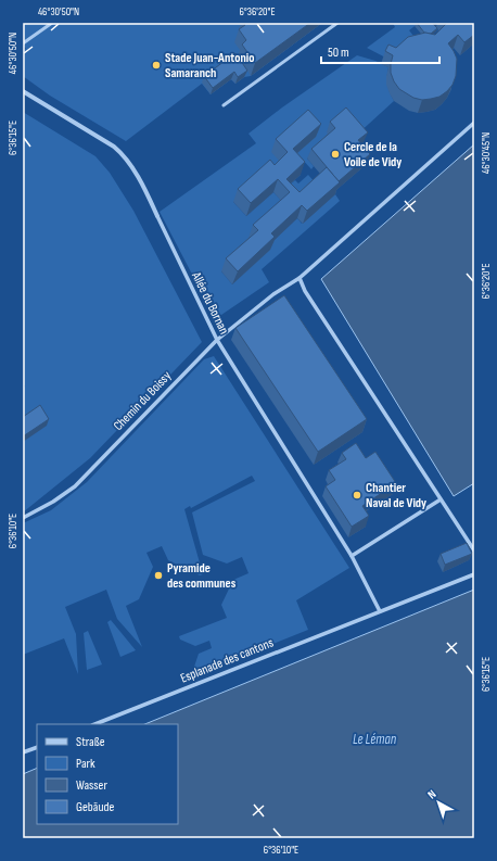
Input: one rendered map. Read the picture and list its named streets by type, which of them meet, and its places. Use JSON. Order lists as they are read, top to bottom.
{
  "streets": {
    "street": ["Allée du Bornan", "Chemin du Boissy", "Esplanade des cantons"]
  },
  "crossings": [
    ["Allée du Bornan", "Chemin du Boissy"],
    ["Allée du Bornan", "Esplanade des cantons"]
  ],
  "water": ["Le Léman"],
  "places": [
    "Stade Juan-Antonio Samaranch",
    "Cercle de la Voile de Vidy",
    "Chantier Naval de Vidy",
    "Pyramide des communes"
  ],
  "legend": [
    "Straße",
    "Park",
    "Wasser",
    "Gebäude"
  ],
  "scale_bar": "50 m",
  "north": "top left",
  "coordinates": [
    "46°30'50\"N",
    "6°36'20\"E",
    "6°36'15\"E",
    "46°30'45\"N",
    "6°36'10\"E"
  ]
}
